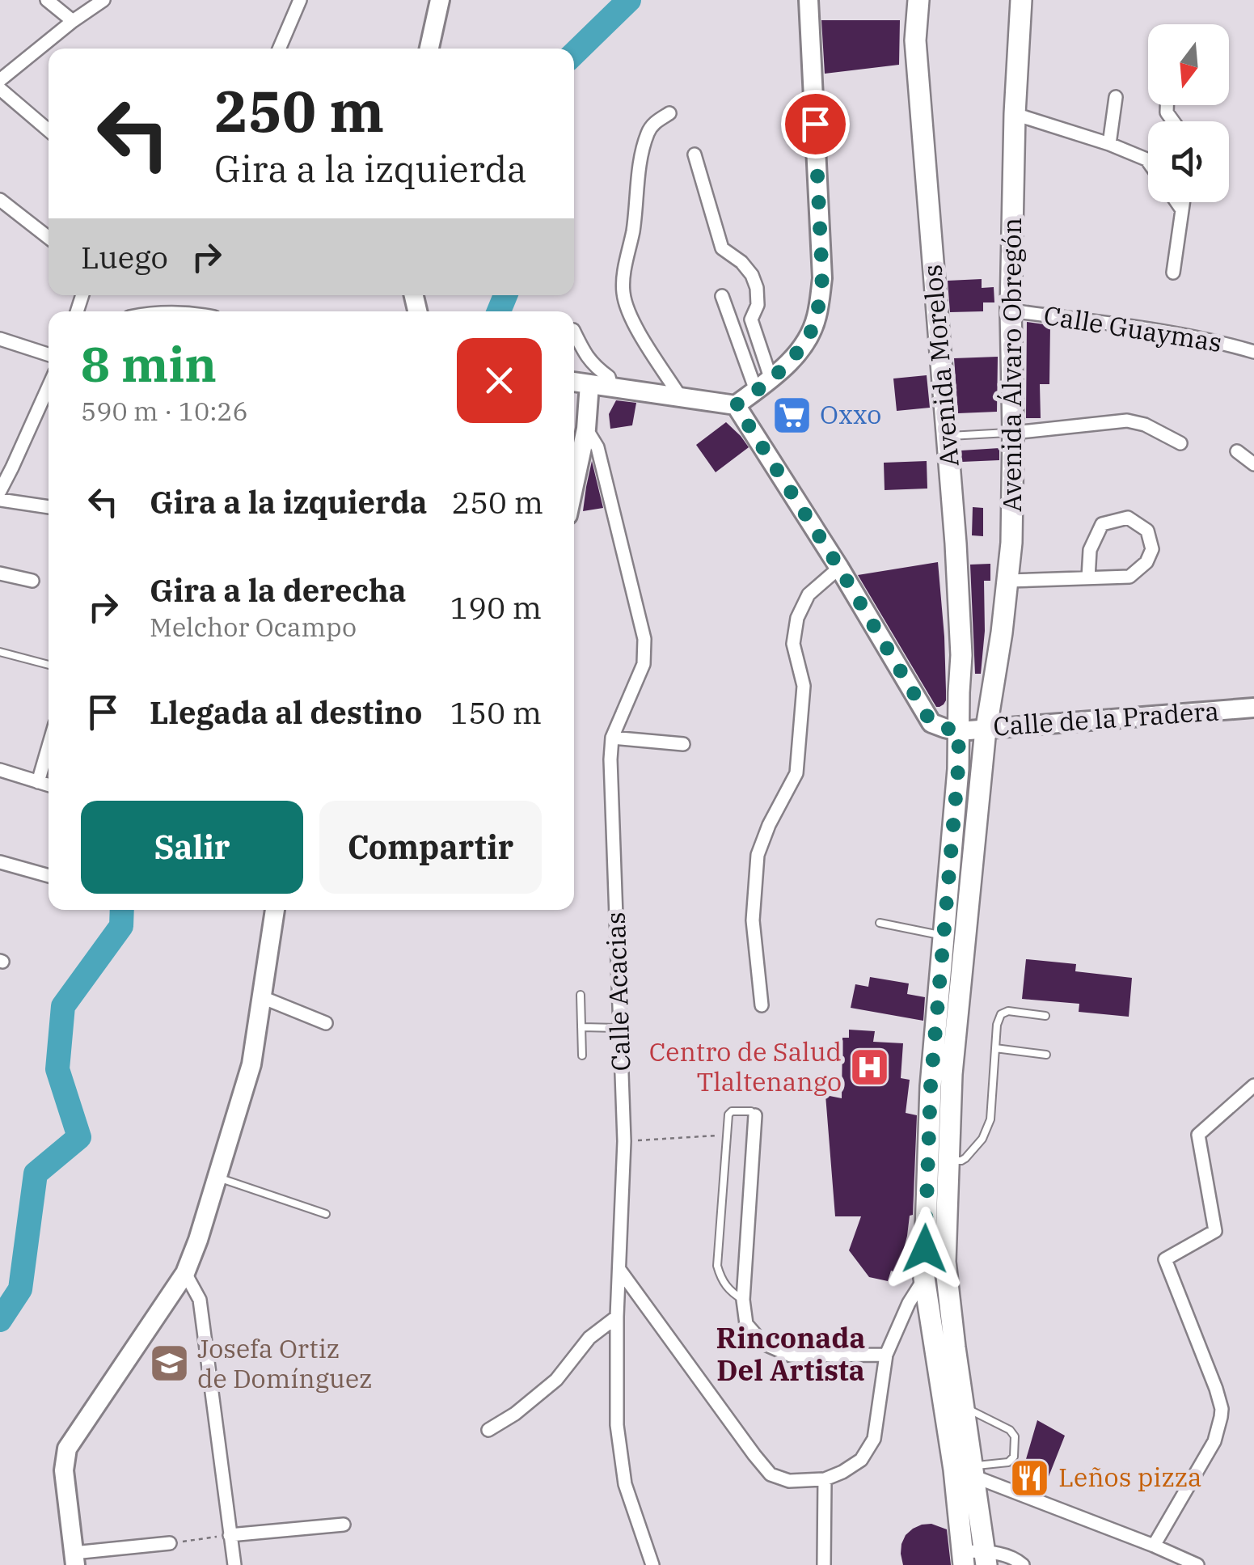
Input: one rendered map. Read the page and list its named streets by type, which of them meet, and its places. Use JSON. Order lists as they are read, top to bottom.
{
  "streets": {
    "main road": ["Avenida Álvaro Obregón", "Avenida Morelos"],
    "street": ["Calle Guaymas", "Calle de la Pradera", "Calle Acacias"]
  },
  "crossings": [
    ["Calle Guaymas", "Avenida Álvaro Obregón"],
    ["Avenida Álvaro Obregón", "Avenida Morelos"],
    ["Avenida Álvaro Obregón", "Calle de la Pradera"],
    ["Avenida Morelos", "Calle de la Pradera"]
  ],
  "districts": ["Rinconada Del Artista"],
  "places": {
    "supermarket": ["Oxxo"],
    "hospital": ["Centro de Salud Tlaltenango"],
    "school or university": ["Josefa Ortiz de Domínguez"],
    "restaurant": ["Leños pizza"]
  },
  "north": "bottom",
  "page": {
    "turn": ["250 m", "Gira a la izquierda"],
    "then": "Luego",
    "heading": ["8 min", "590 m · 10:26"],
    "list": [
      {
        "name": "Gira a la izquierda",
        "value": "250 m"
      },
      {
        "name": "Gira a la derecha",
        "note": "Melchor Ocampo",
        "value": "190 m"
      },
      {
        "name": "Llegada al destino",
        "value": "150 m"
      }
    ],
    "buttons": ["Salir", "Compartir"]
  }
}
